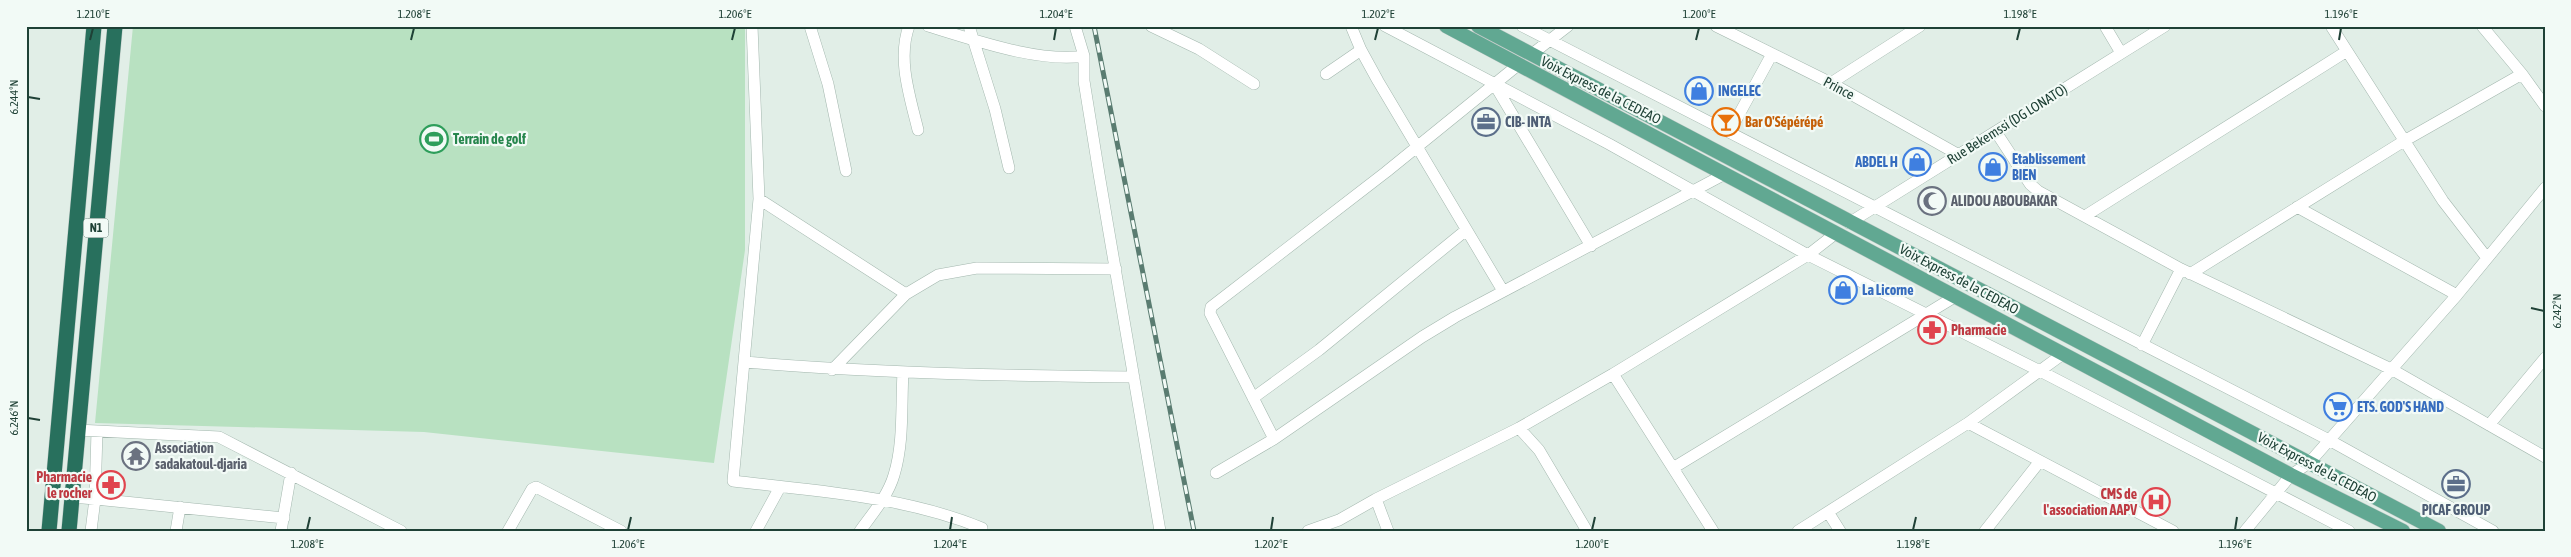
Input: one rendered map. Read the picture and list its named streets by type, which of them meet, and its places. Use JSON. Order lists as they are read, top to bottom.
{
  "streets": {
    "highway": ["N1"],
    "main road": ["Voix Express de la CEDEAO"],
    "street": ["Prince", "Rue Bekemssi (DG LONATO)"]
  },
  "crossings": [
    ["Prince", "Rue Bekemssi (DG LONATO)"],
    ["Voix Express de la CEDEAO", "Rue Bekemssi (DG LONATO)"]
  ],
  "places": {
    "shop": [
      "INGELEC",
      "ABDEL H",
      "Etablissement BIEN",
      "La Licorne"
    ],
    "office": ["CIB- INTA", "PICAF GROUP"],
    "bar": ["Bar O'Sépérépé"],
    "sports": ["Terrain de golf"],
    "mosque": ["ALIDOU ABOUBAKAR"],
    "pharmacy": ["Pharmacie", "Pharmacie le rocher"],
    "supermarket": ["ETS. GOD'S HAND"],
    "temple": ["Association sadakatoul-djaria"],
    "hospital": ["CMS de l'association AAPV"]
  },
  "coordinates": [
    "1.210°E",
    "1.208°E",
    "1.206°E",
    "1.204°E",
    "1.202°E",
    "1.200°E",
    "1.198°E",
    "1.196°E",
    "6.244°N",
    "6.242°N",
    "6.246°N"
  ]
}
